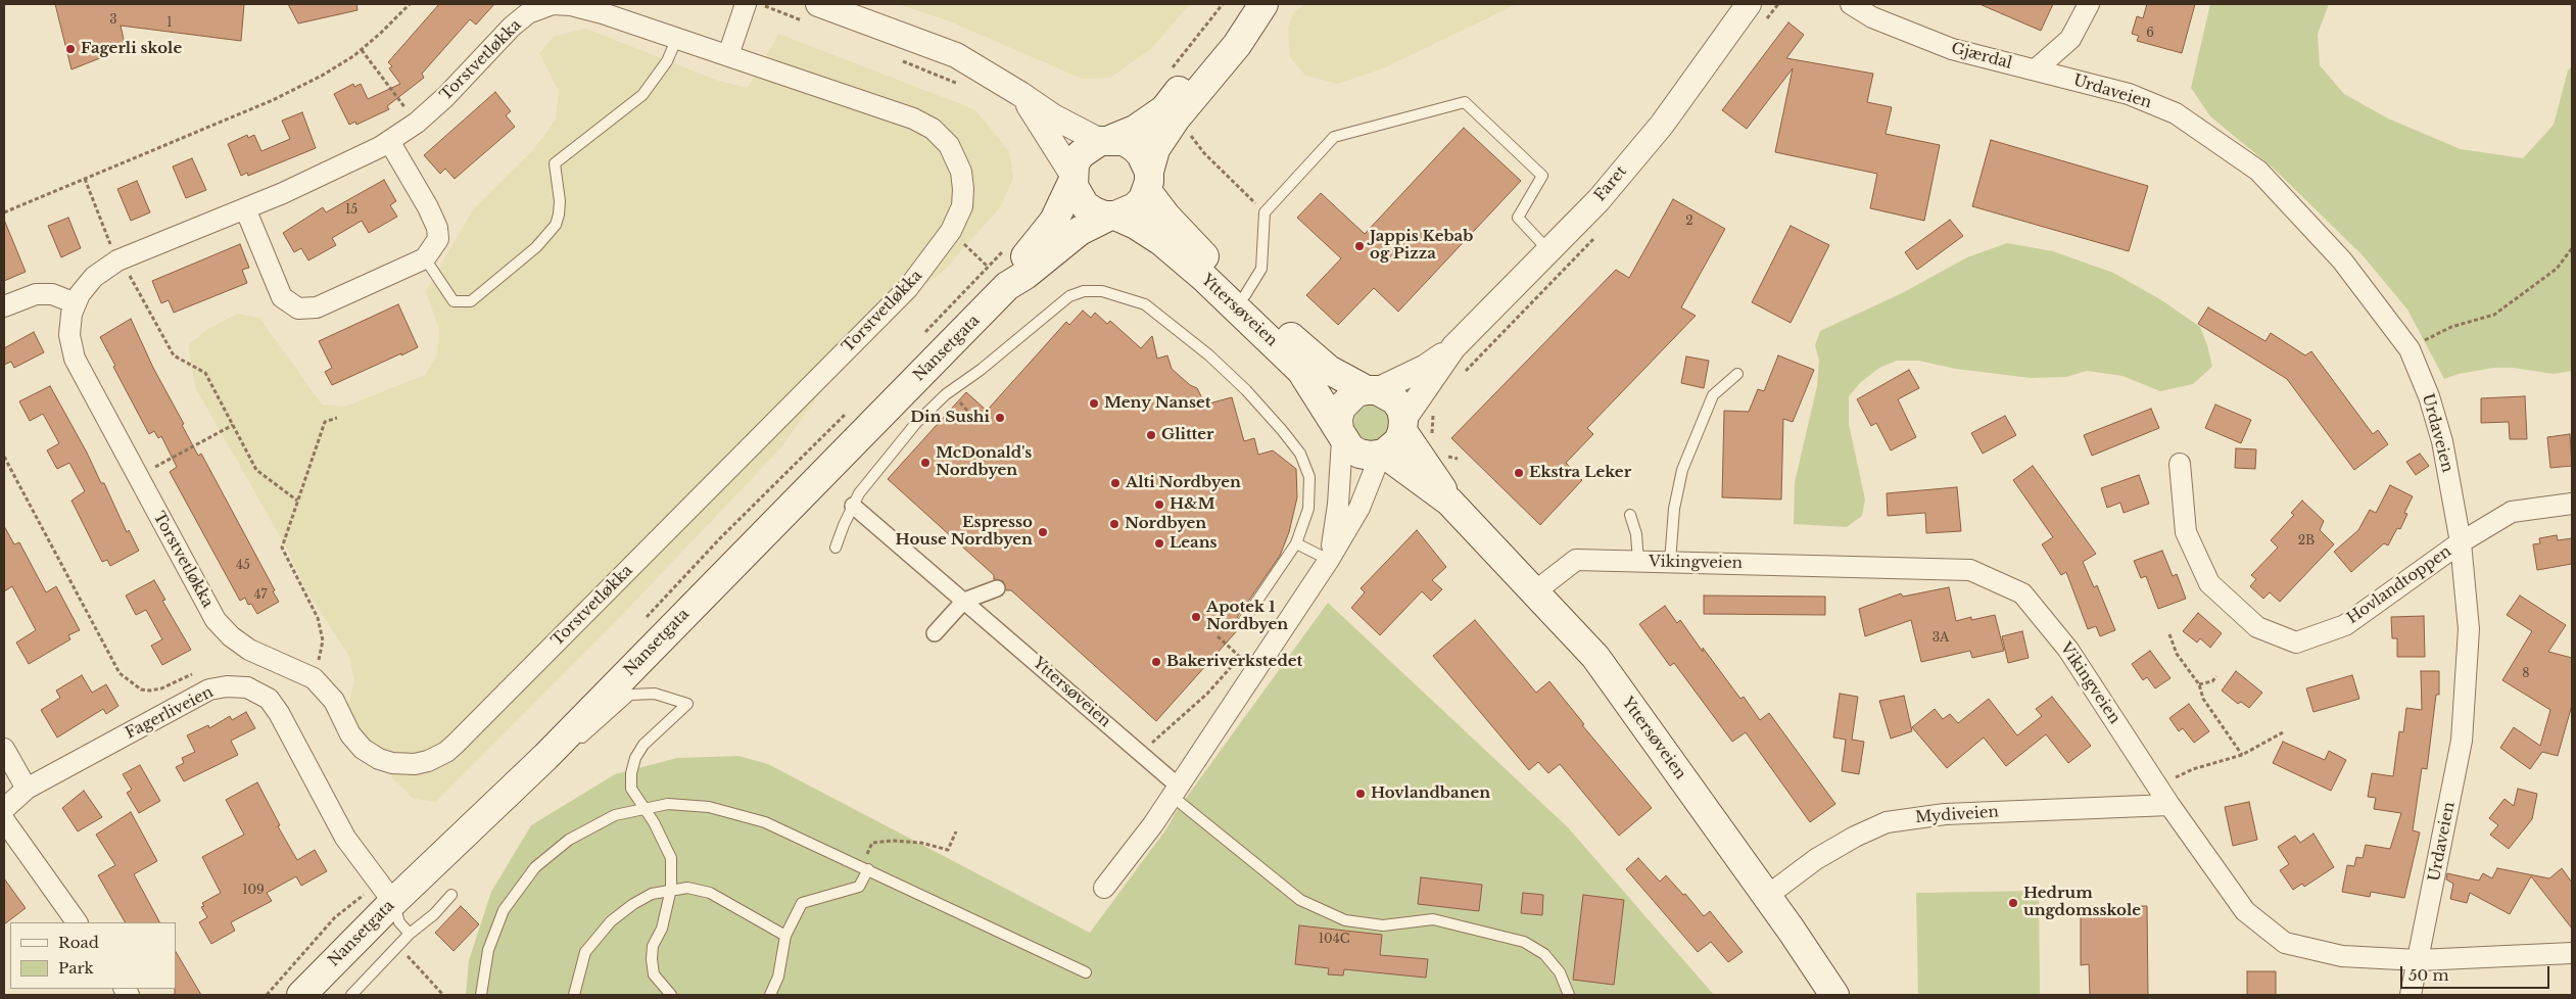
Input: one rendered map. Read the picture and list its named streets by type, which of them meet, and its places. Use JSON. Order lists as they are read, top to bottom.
{
  "streets": {
    "main road": ["Yttersøveien", "Nansetgata"],
    "street": [
      "Gjærdal",
      "Torstvetløkka",
      "Urdaveien",
      "Faret",
      "Vikingveien",
      "Hovlandtoppen",
      "Fagerliveien",
      "Mydiveien"
    ]
  },
  "crossings": [
    ["Gjærdal", "Urdaveien"],
    ["Urdaveien", "Vikingveien"],
    ["Urdaveien", "Hovlandtoppen"],
    ["Faret", "Yttersøveien"],
    ["Yttersøveien", "Nansetgata"],
    ["Yttersøveien", "Vikingveien"],
    ["Yttersøveien", "Mydiveien"],
    ["Nansetgata", "Fagerliveien"],
    ["Vikingveien", "Mydiveien"]
  ],
  "places": [
    "Fagerli skole",
    "Jappis Kebab og Pizza",
    "Meny Nanset",
    "Din Sushi",
    "Glitter",
    "McDonald's Nordbyen",
    "Ekstra Leker",
    "Alti Nordbyen",
    "H&M",
    "Nordbyen",
    "Espresso House Nordbyen",
    "Leans",
    "Apotek 1 Nordbyen",
    "Bakeriverkstedet",
    "Hovlandbanen",
    "Hedrum ungdomsskole"
  ],
  "house_numbers": [
    "3",
    "1",
    "6",
    "15",
    "2",
    "2B",
    "45",
    "47",
    "3A",
    "8",
    "109",
    "104C"
  ],
  "legend": ["Road", "Park"],
  "scale_bar": "50 m"
}
